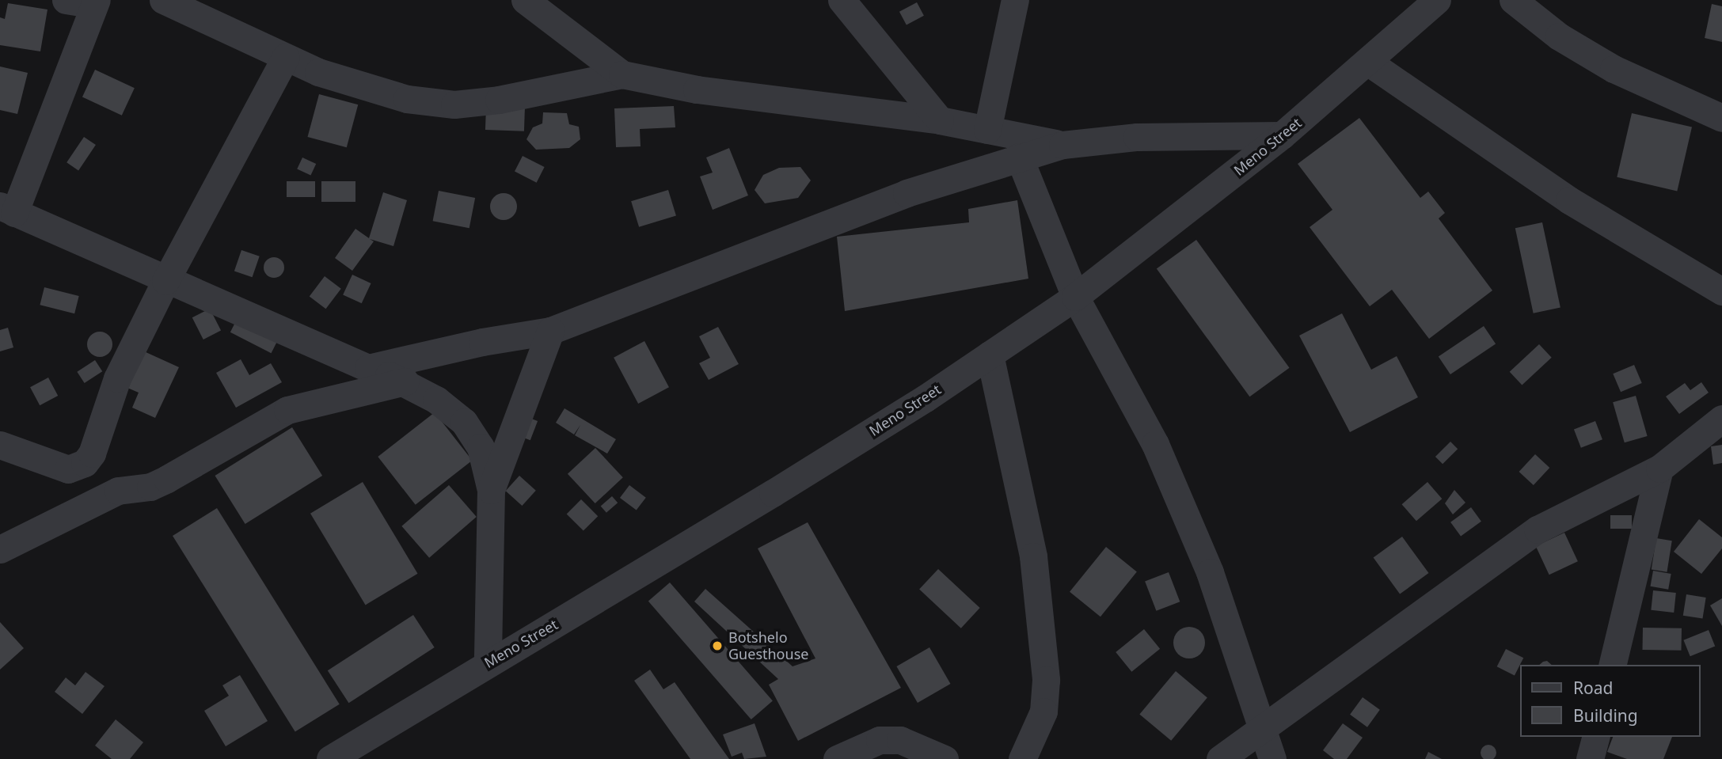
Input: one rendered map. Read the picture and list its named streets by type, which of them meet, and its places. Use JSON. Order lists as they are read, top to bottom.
{
  "streets": {
    "street": ["Meno Street"]
  },
  "places": ["Botshelo Guesthouse"],
  "legend": ["Road", "Building"]
}
